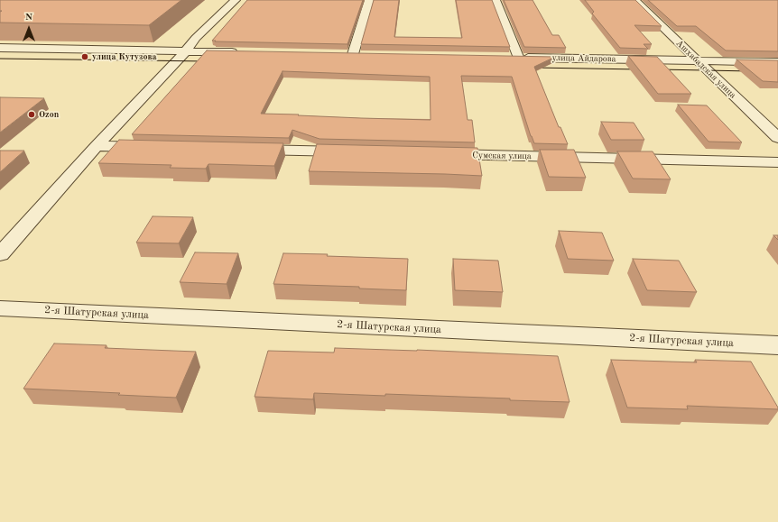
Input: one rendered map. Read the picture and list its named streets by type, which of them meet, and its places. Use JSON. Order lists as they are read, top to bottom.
{
  "streets": {
    "street": [
      "улица Айдарова",
      "Ашхабадская улица",
      "Сумская улица",
      "2-я Шатурская улица"
    ]
  },
  "crossings": [
    ["улица Айдарова", "Ашхабадская улица"]
  ],
  "places": ["улица Кутузова", "Ozon"],
  "north": "top"
}
